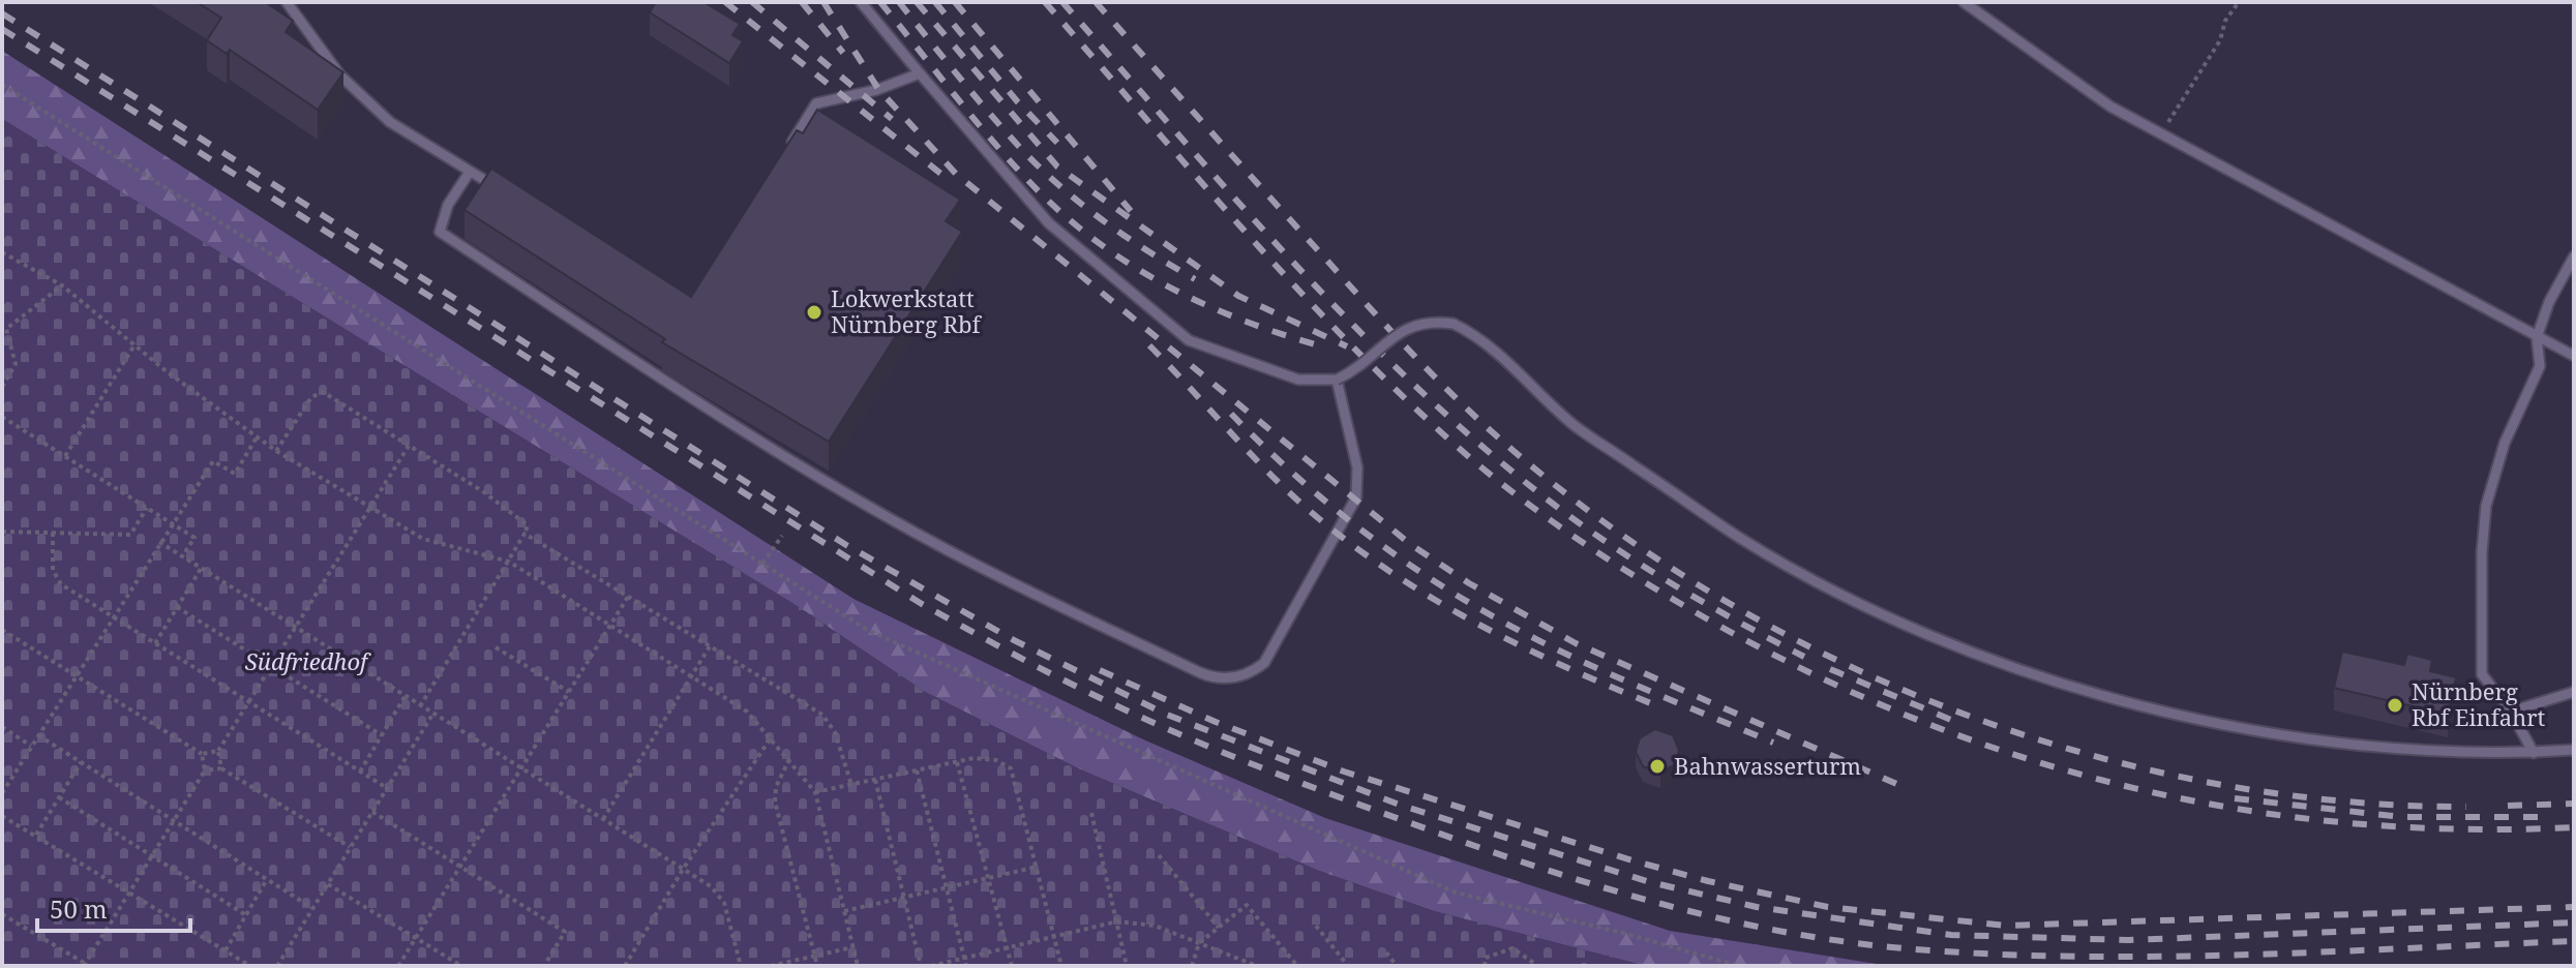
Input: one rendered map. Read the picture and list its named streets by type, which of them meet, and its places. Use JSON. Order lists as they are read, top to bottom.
{
  "parks": ["Südfriedhof"],
  "places": ["Lokwerkstatt Nürnberg Rbf", "Nürnberg Rbf Einfahrt", "Bahnwasserturm"],
  "scale_bar": "50 m"
}
